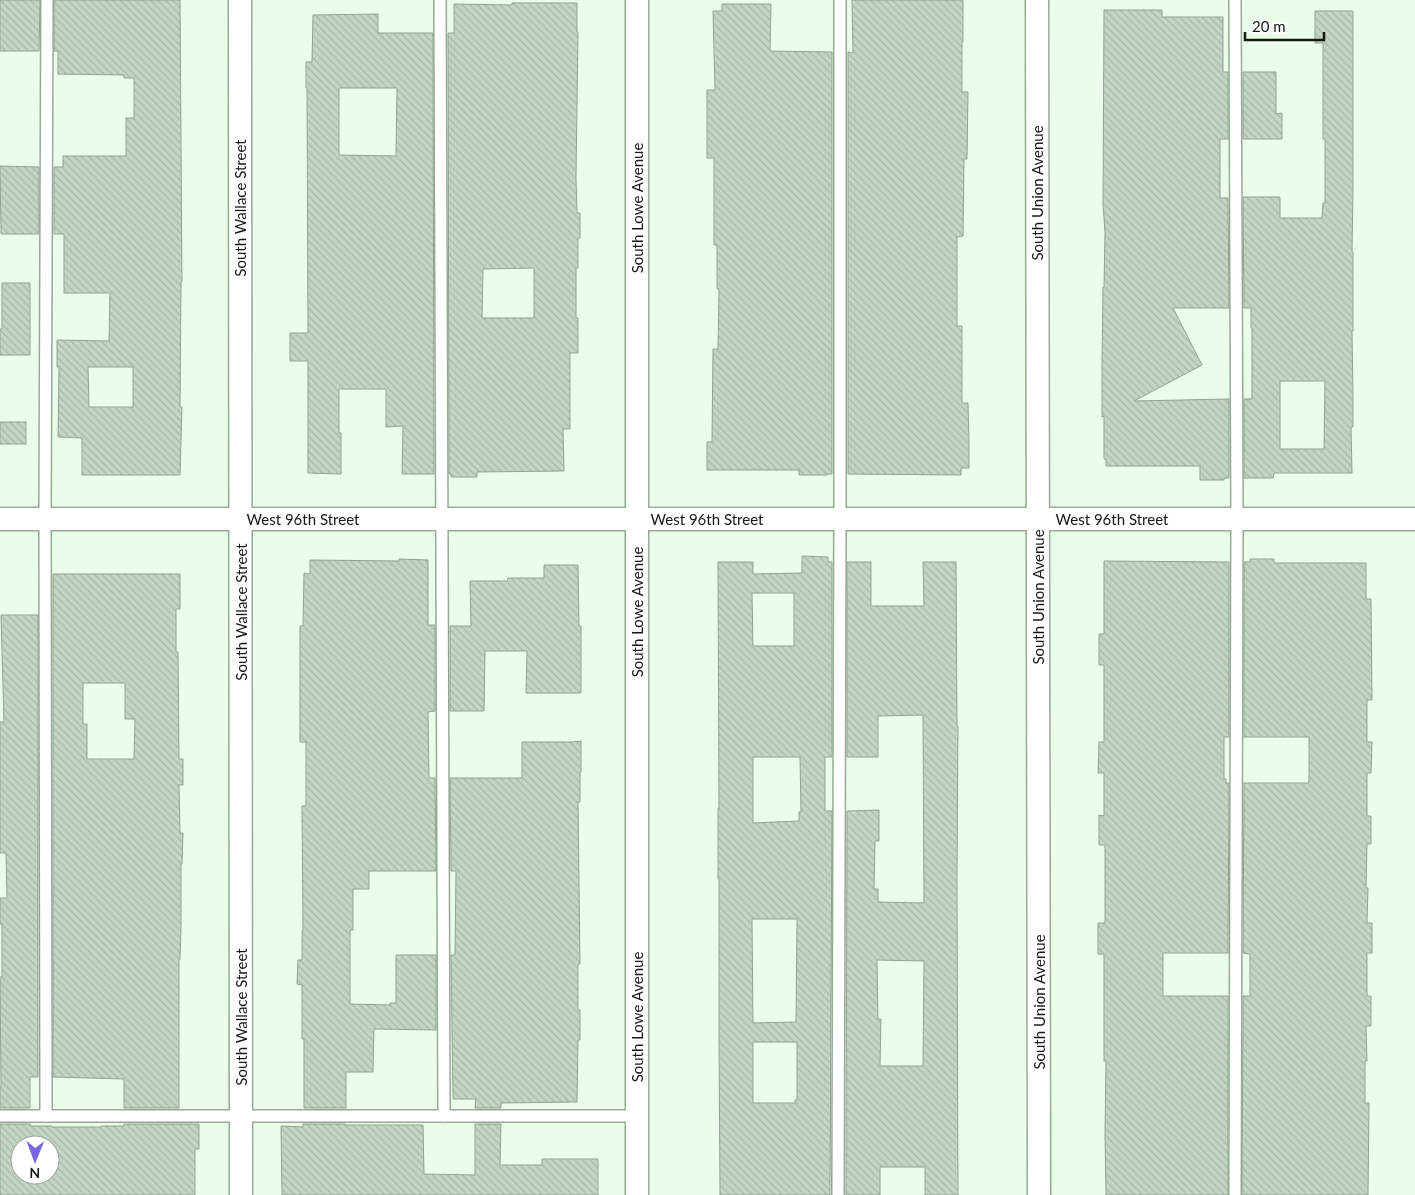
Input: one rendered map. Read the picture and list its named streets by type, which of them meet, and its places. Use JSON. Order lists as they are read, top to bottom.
{
  "streets": {
    "street": [
      "South Union Avenue",
      "South Wallace Street",
      "South Lowe Avenue",
      "West 96th Street"
    ]
  },
  "crossings": [
    ["South Union Avenue", "West 96th Street"],
    ["South Wallace Street", "West 96th Street"],
    ["South Lowe Avenue", "West 96th Street"]
  ],
  "scale_bar": "20 m",
  "north": "bottom"
}
